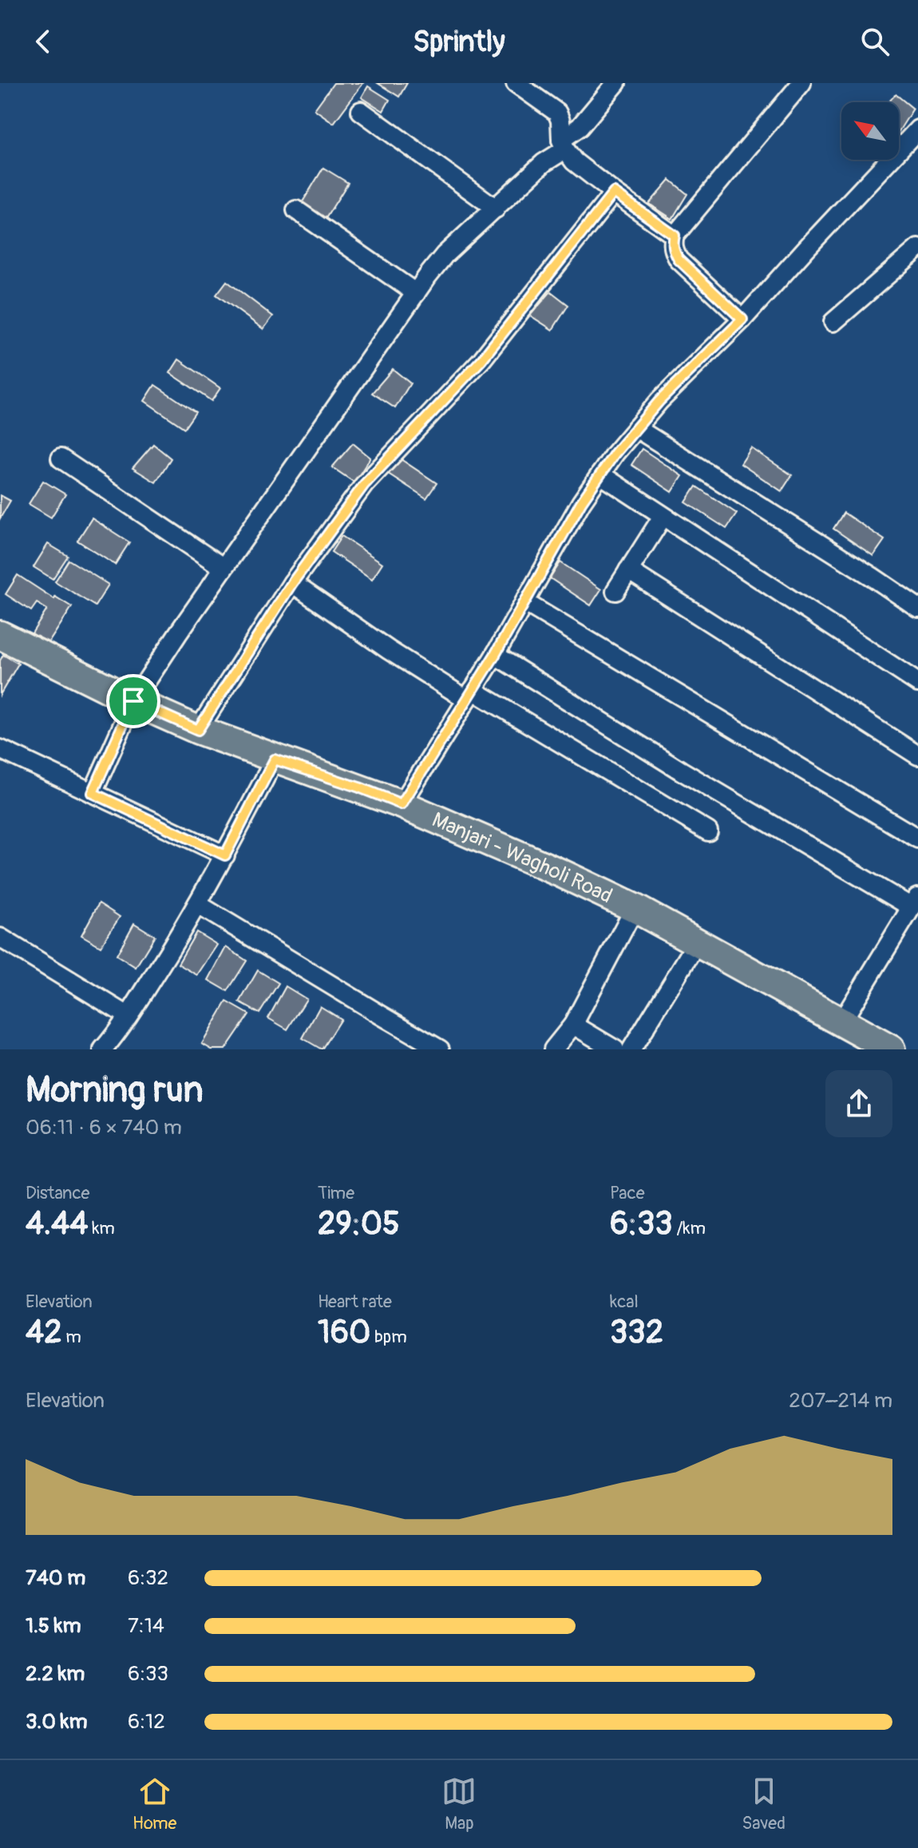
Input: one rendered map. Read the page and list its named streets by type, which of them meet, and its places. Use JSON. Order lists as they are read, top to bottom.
{
  "streets": {
    "main road": ["Manjari - Wagholi Road"]
  },
  "north": "top left",
  "page": {
    "header": "Sprintly",
    "heading": ["Morning run", "06:11 · 6 × 740 m"],
    "stats": [
      ["Distance", "4.44 km"],
      ["Time", "29:05"],
      ["Pace", "6:33 /km"],
      ["Elevation", "42 m"],
      ["Heart rate", "160 bpm"],
      ["kcal", "332"]
    ],
    "chart": ["Elevation", "207–214 m"],
    "list": [
      {
        "name": "740 m",
        "note": "6:32"
      },
      {
        "name": "1.5 km",
        "note": "7:14"
      },
      {
        "name": "2.2 km",
        "note": "6:33"
      },
      {
        "name": "3.0 km",
        "note": "6:12"
      }
    ],
    "tabs": ["Home", "Map", "Saved"]
  }
}
